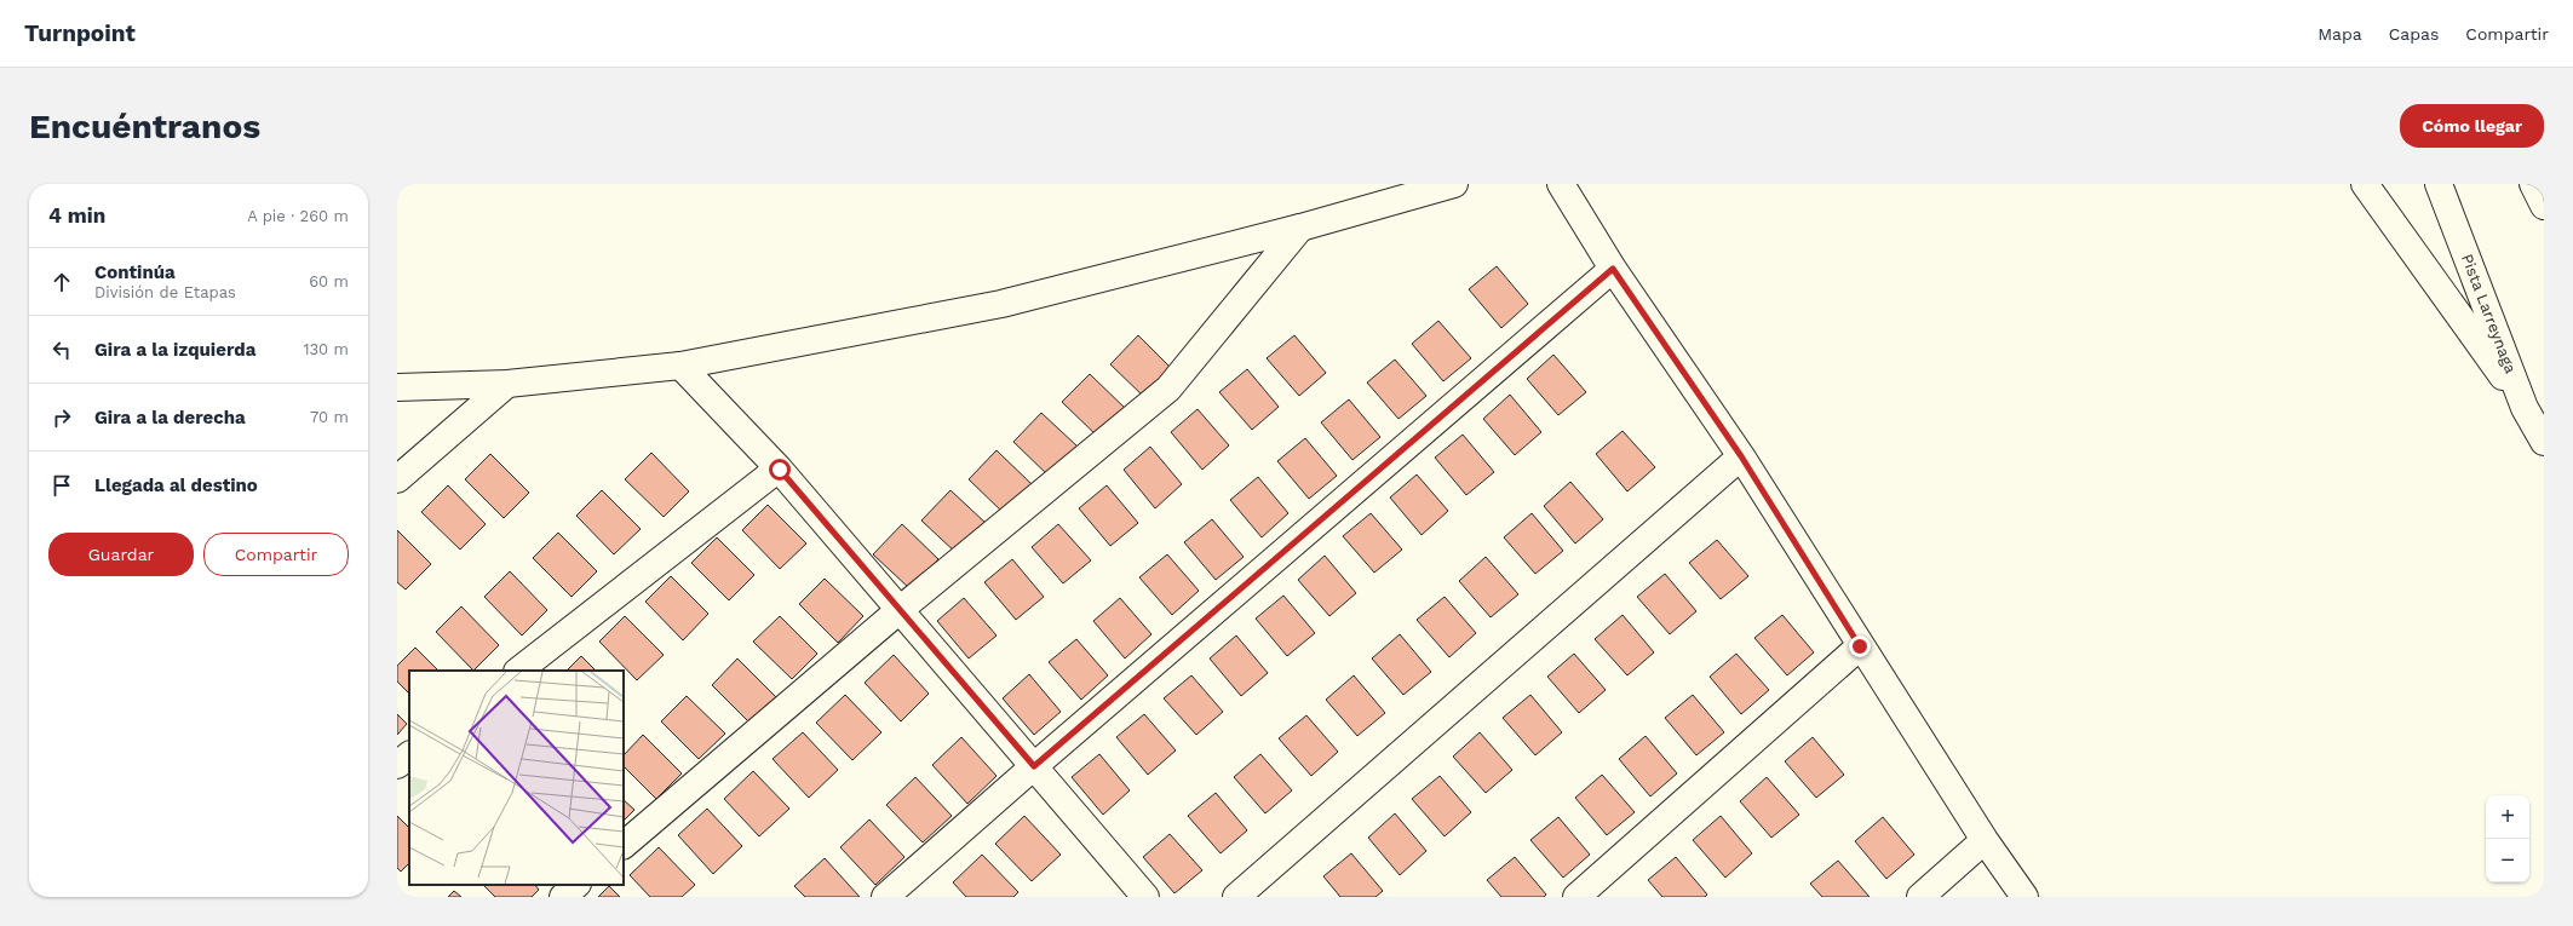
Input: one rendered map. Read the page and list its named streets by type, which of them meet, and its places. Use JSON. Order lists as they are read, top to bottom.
{
  "streets": {
    "street": ["Pista Larreynaga"]
  },
  "page": {
    "header": "Turnpoint",
    "nav": ["Mapa", "Capas", "Compartir"],
    "buttons": [
      "Cómo llegar",
      ["Guardar", "Compartir"]
    ],
    "title": "Encuéntranos",
    "heading": ["4 min", "A pie · 260 m"],
    "list": [
      ["Continúa", "División de Etapas", "60 m"],
      ["Gira a la izquierda", "130 m"],
      ["Gira a la derecha", "70 m"],
      "Llegada al destino"
    ],
    "map_buttons": ["+", "−"]
  }
}
